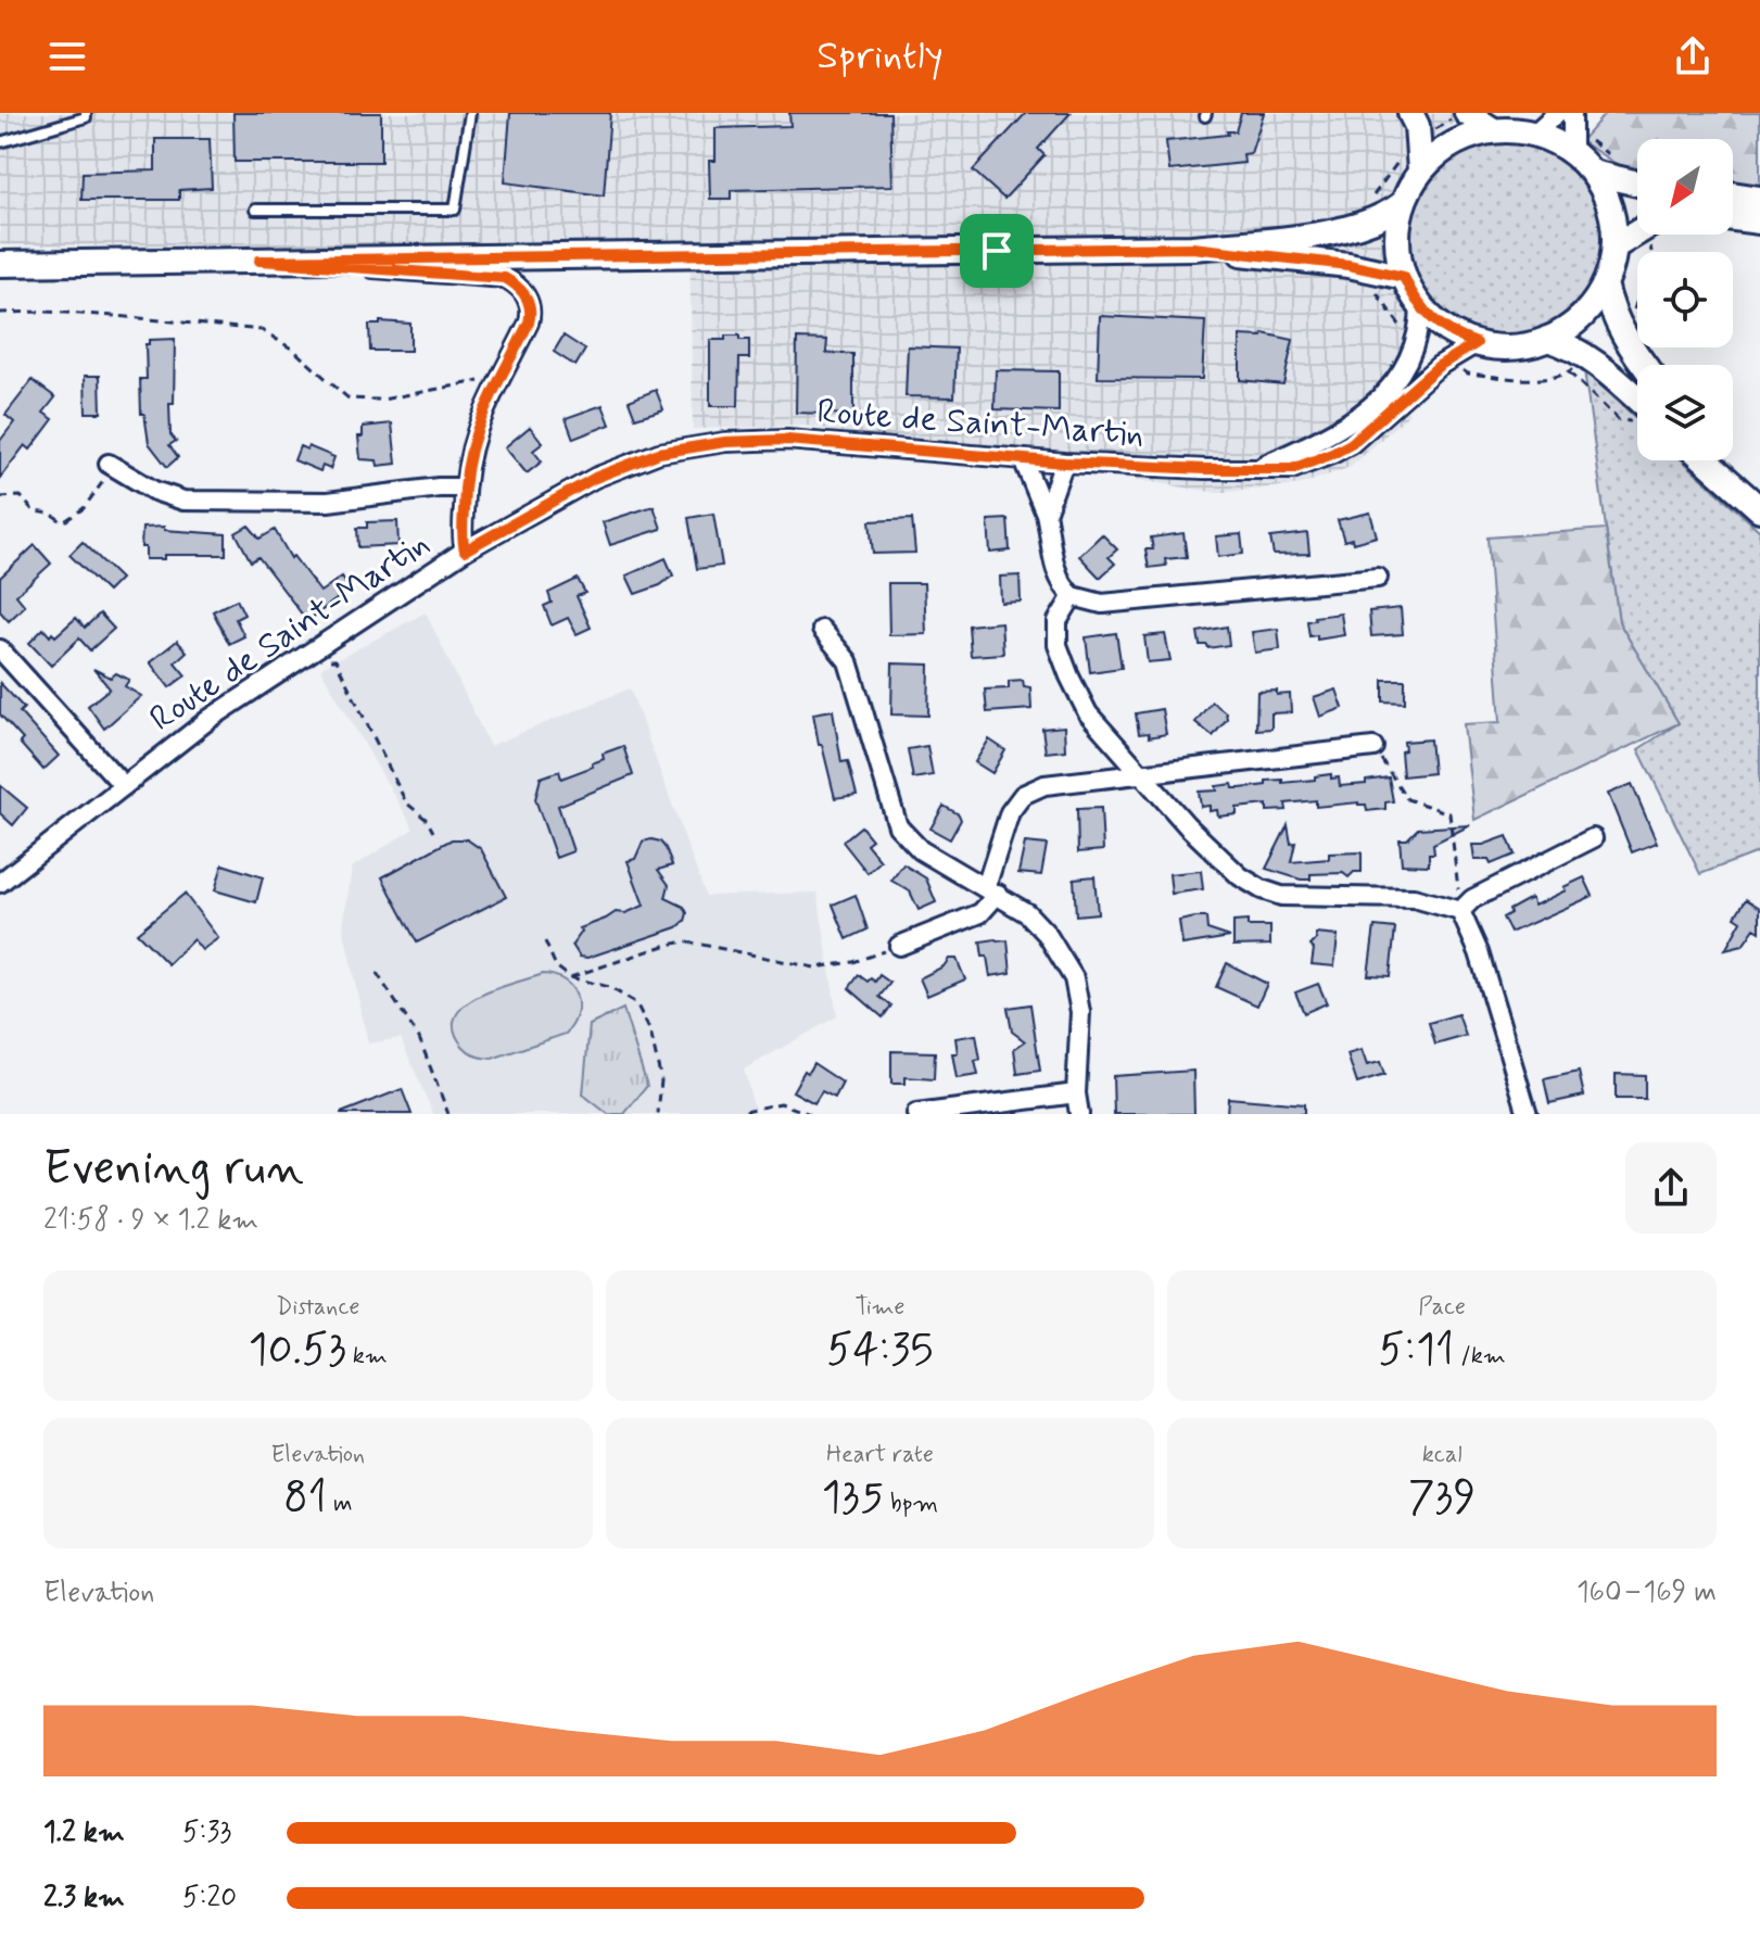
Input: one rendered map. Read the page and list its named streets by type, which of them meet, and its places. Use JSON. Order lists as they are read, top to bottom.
{
  "streets": {
    "street": ["Route de Saint-Martin"]
  },
  "north": "bottom left",
  "page": {
    "header": "Sprintly",
    "heading": ["Evening run", "21:58 · 9 × 1.2 km"],
    "stats": [
      ["Distance", "10.53 km"],
      ["Time", "54:35"],
      ["Pace", "5:11 /km"],
      ["Elevation", "81 m"],
      ["Heart rate", "135 bpm"],
      ["kcal", "739"]
    ],
    "chart": ["Elevation", "160–169 m"],
    "list": [
      {
        "name": "1.2 km",
        "note": "5:33"
      },
      {
        "name": "2.3 km",
        "note": "5:20"
      }
    ]
  }
}
